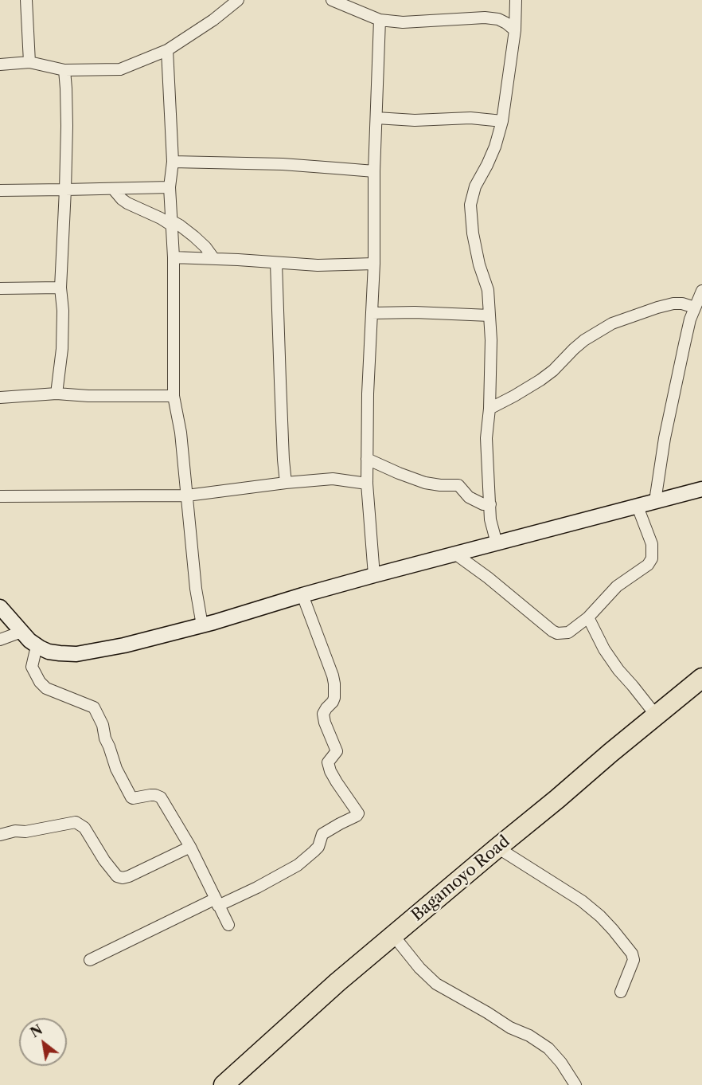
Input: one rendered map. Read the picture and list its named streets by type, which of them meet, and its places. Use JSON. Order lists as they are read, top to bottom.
{
  "streets": {
    "highway": ["Bagamoyo Road"]
  },
  "north": "top left"
}
